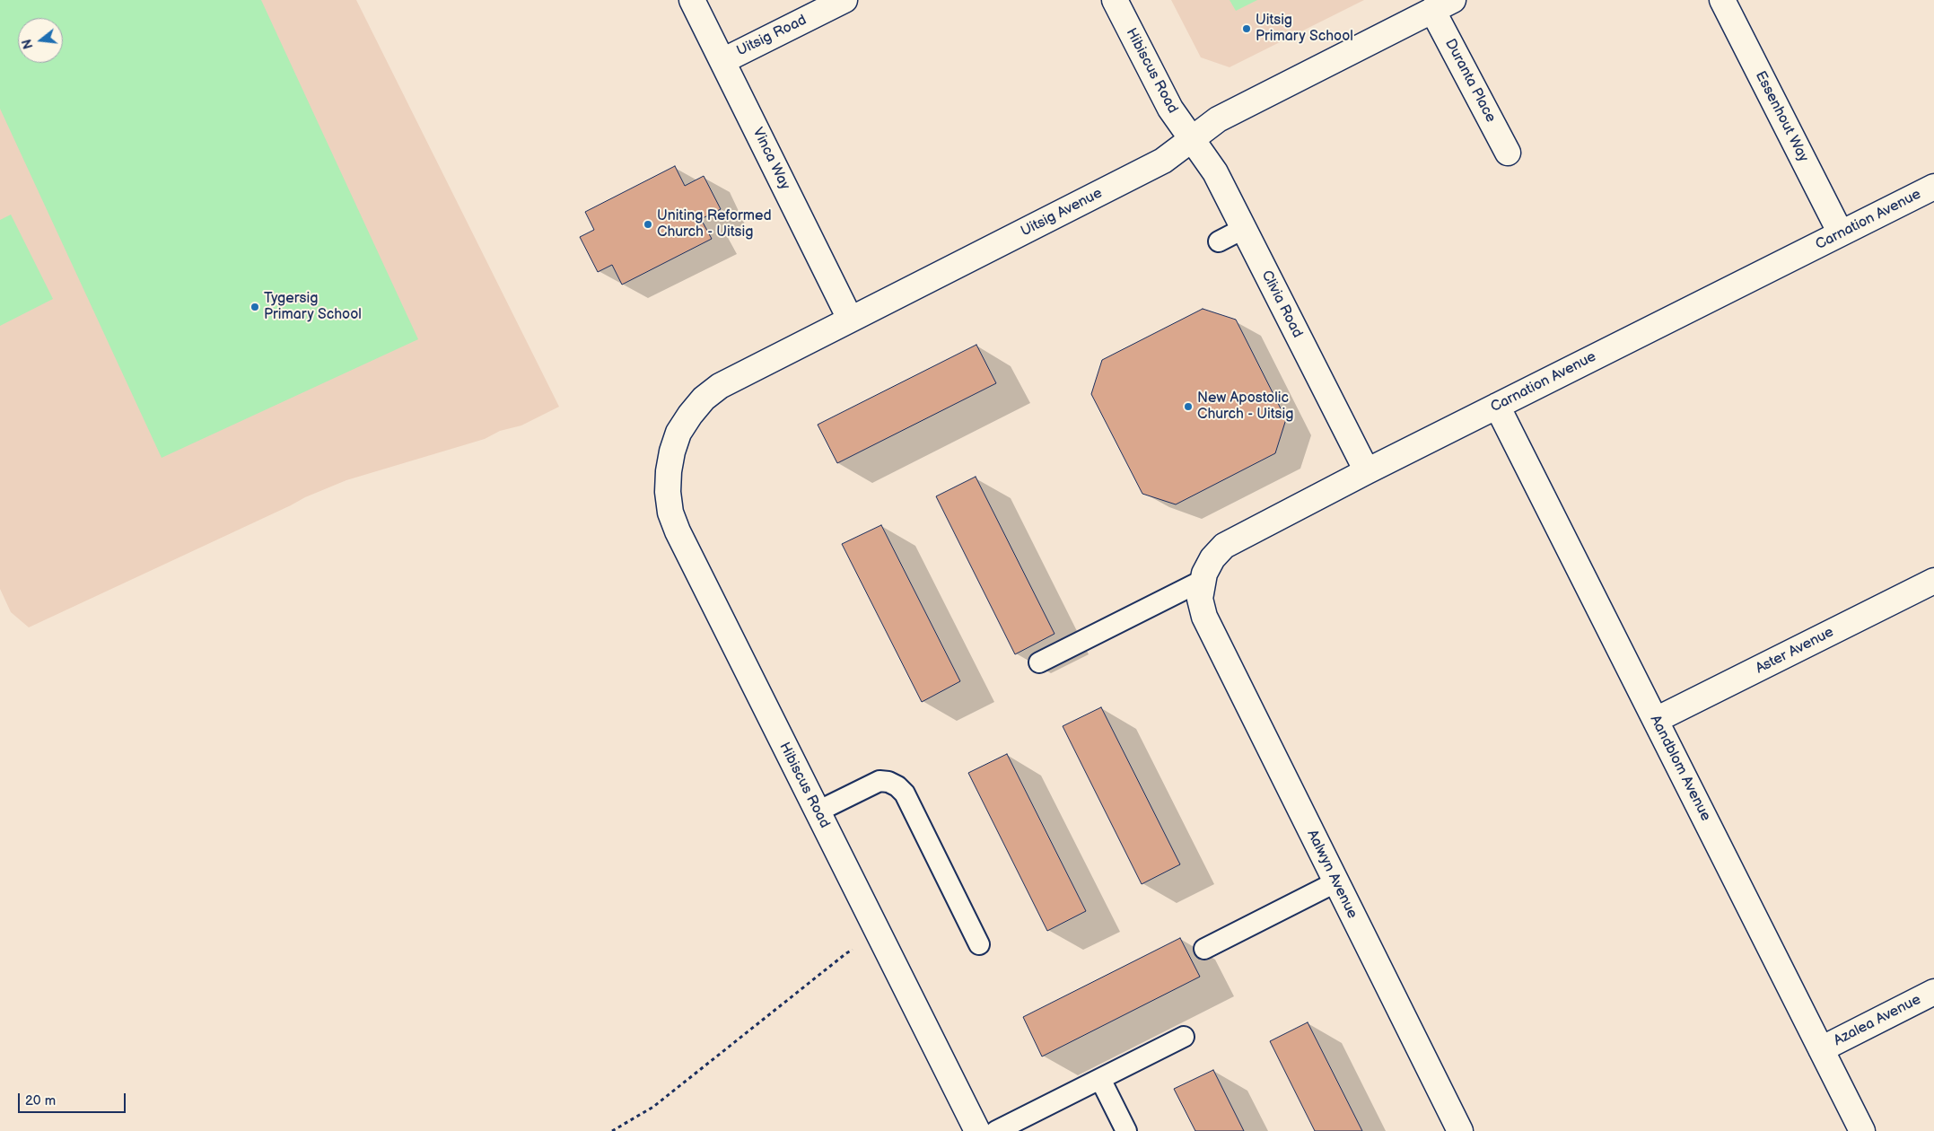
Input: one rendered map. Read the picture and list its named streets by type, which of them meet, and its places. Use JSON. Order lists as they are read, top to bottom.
{
  "streets": {
    "street": [
      "Uitsig Road",
      "Hibiscus Road",
      "Duranta Place",
      "Essenhout Way",
      "Vinca Way",
      "Uitsig Avenue",
      "Carnation Avenue",
      "Clivia Road",
      "Aster Avenue",
      "Aandblom Avenue",
      "Aalwyn Avenue",
      "Azalea Avenue"
    ]
  },
  "crossings": [
    ["Uitsig Road", "Vinca Way"],
    ["Hibiscus Road", "Uitsig Avenue"],
    ["Hibiscus Road", "Clivia Road"],
    ["Duranta Place", "Uitsig Avenue"],
    ["Essenhout Way", "Carnation Avenue"],
    ["Vinca Way", "Uitsig Avenue"],
    ["Uitsig Avenue", "Clivia Road"],
    ["Carnation Avenue", "Clivia Road"],
    ["Carnation Avenue", "Aandblom Avenue"],
    ["Carnation Avenue", "Aalwyn Avenue"],
    ["Aster Avenue", "Aandblom Avenue"],
    ["Aandblom Avenue", "Azalea Avenue"]
  ],
  "places": [
    "Uitsig Primary School",
    "Uniting Reformed Church - Uitsig",
    "Tygersig Primary School",
    "New Apostolic Church - Uitsig"
  ],
  "scale_bar": "20 m",
  "north": "left"
}
